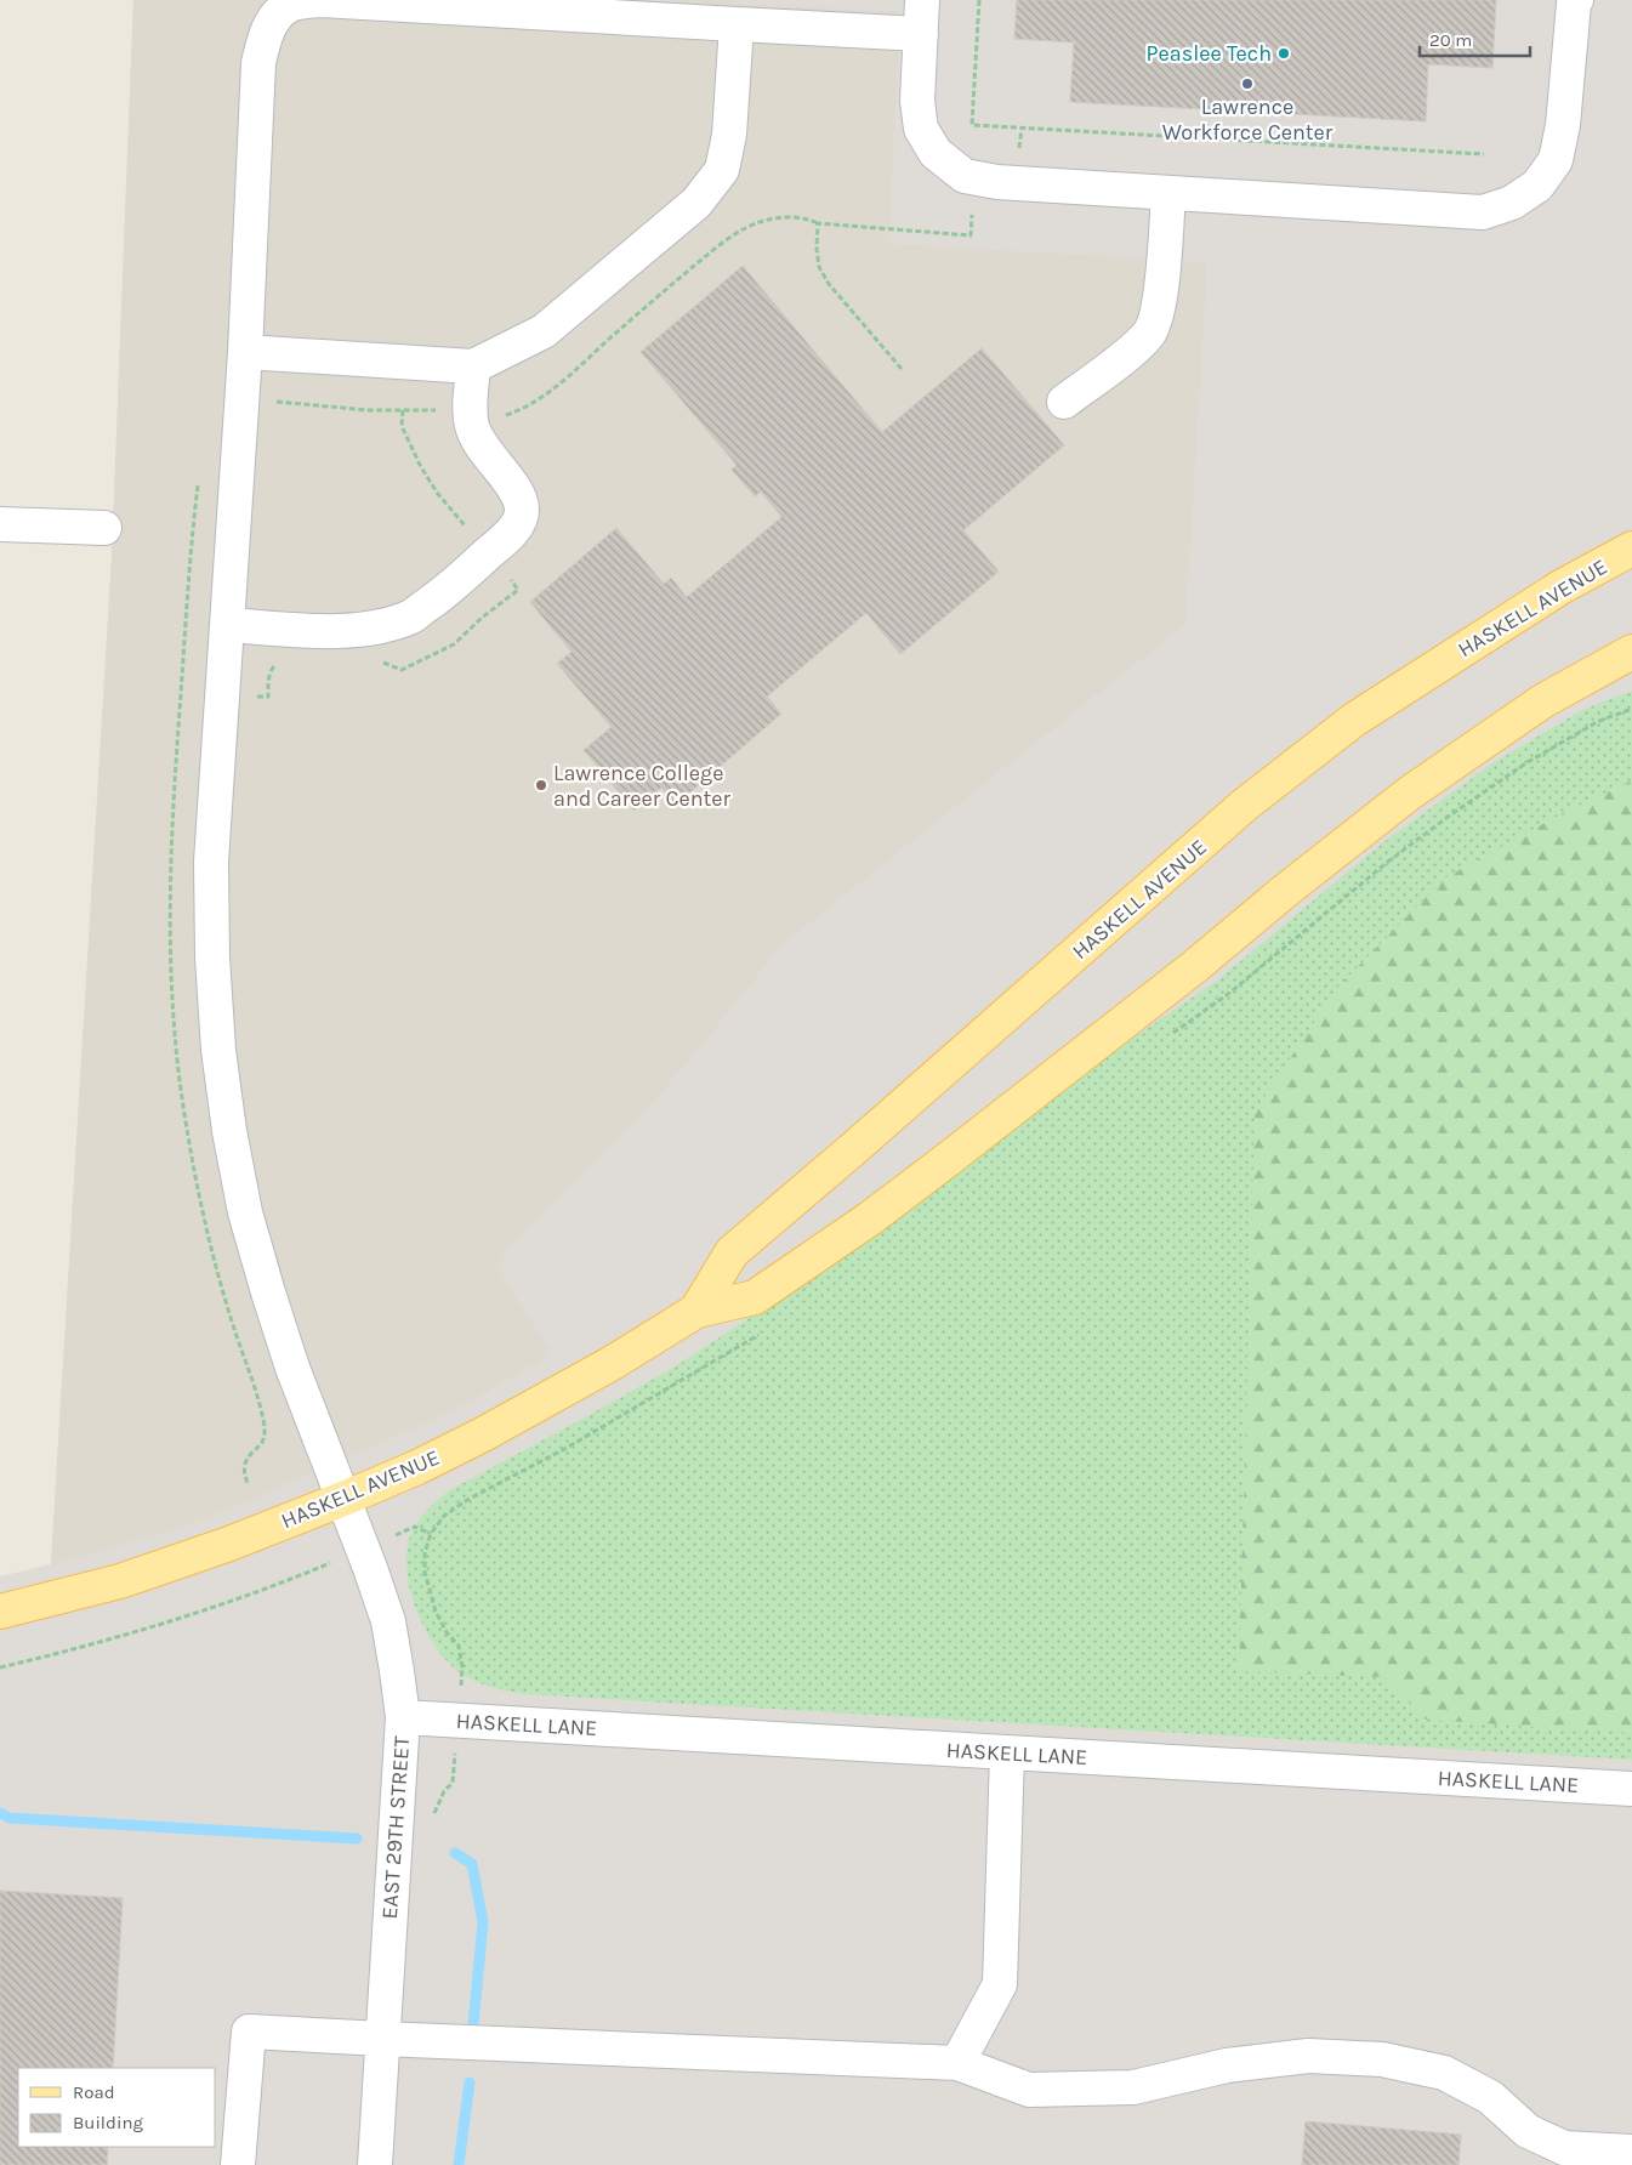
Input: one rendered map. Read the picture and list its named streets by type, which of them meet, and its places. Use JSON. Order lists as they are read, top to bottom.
{
  "streets": {
    "main road": ["HASKELL AVENUE"],
    "street": ["HASKELL LANE", "EAST 29TH STREET"]
  },
  "crossings": [
    ["HASKELL AVENUE", "EAST 29TH STREET"],
    ["HASKELL LANE", "EAST 29TH STREET"]
  ],
  "places": ["Peaslee Tech", "Lawrence Workforce Center", "Lawrence College and Career Center"],
  "legend": ["Road", "Building"],
  "scale_bar": "20 m"
}
